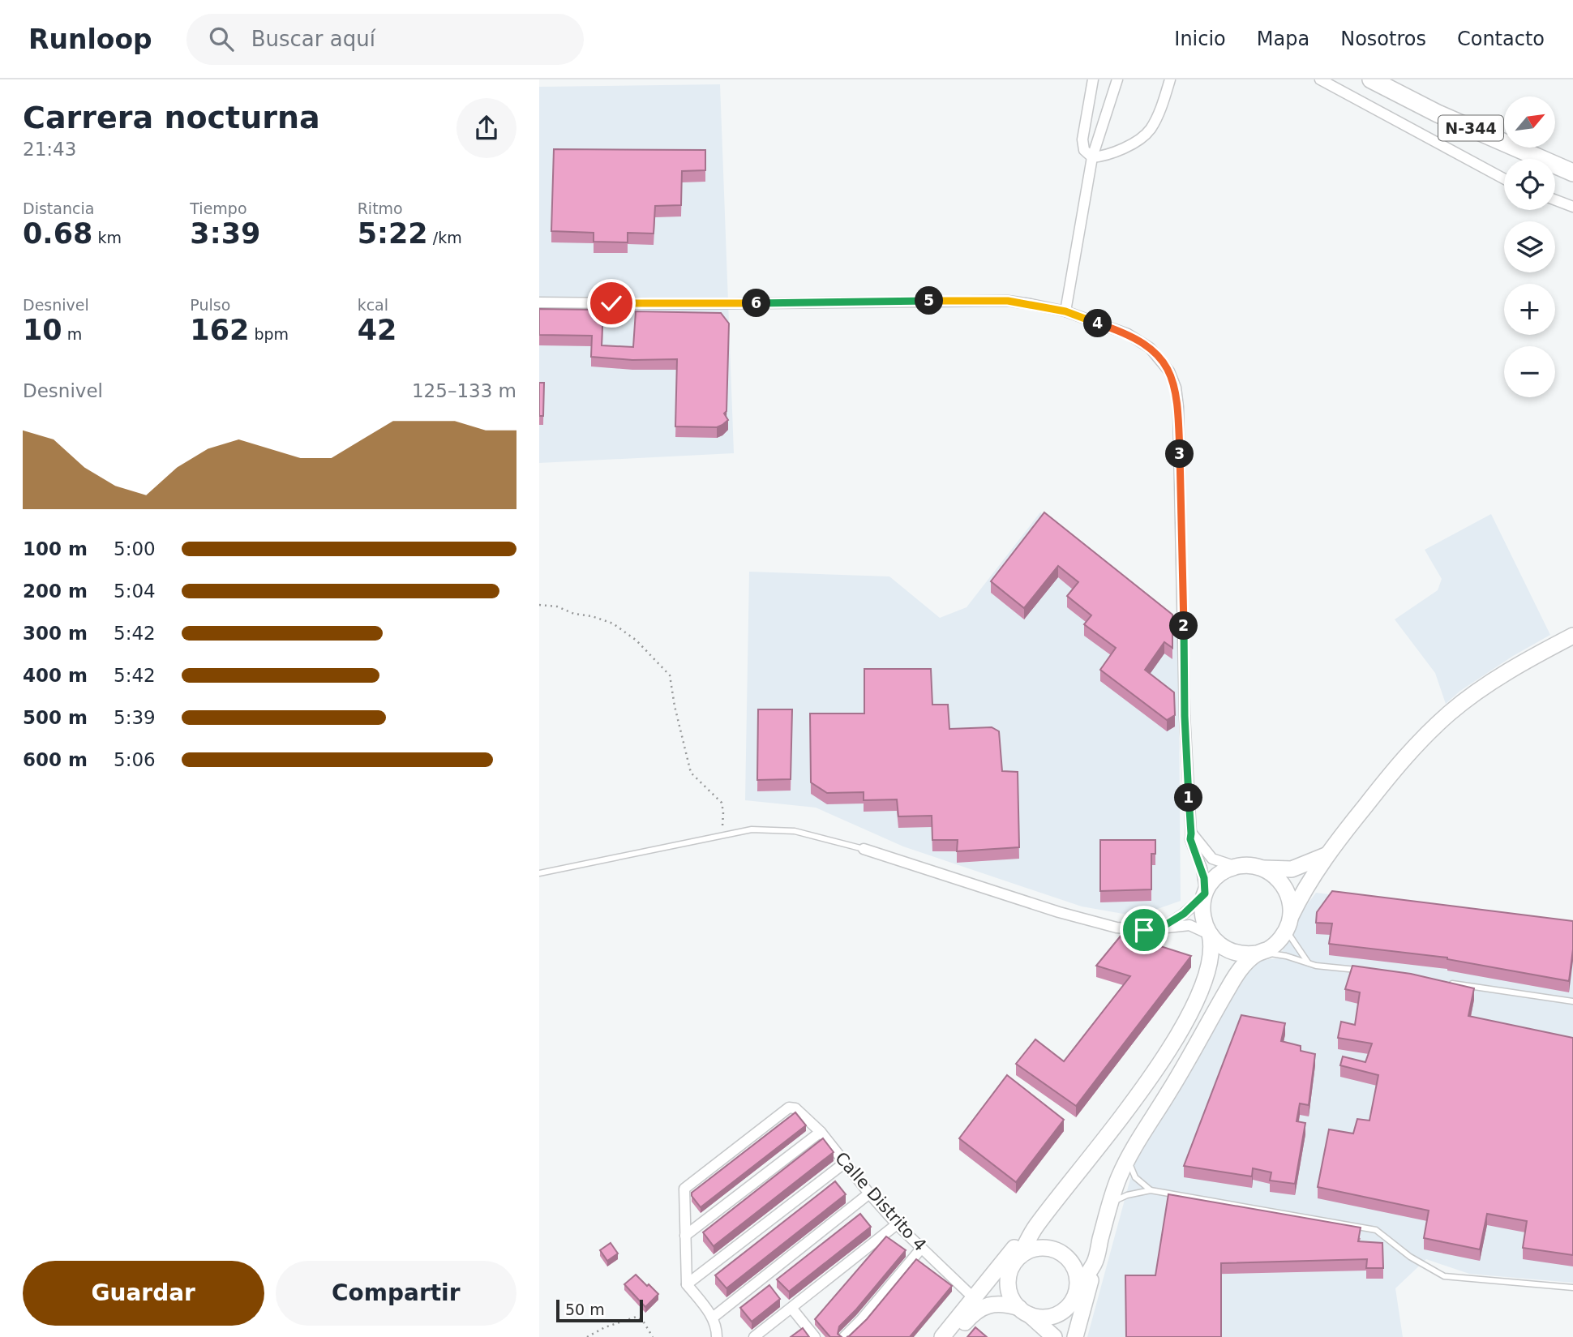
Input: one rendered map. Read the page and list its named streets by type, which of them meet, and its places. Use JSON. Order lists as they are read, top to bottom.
{
  "streets": {
    "highway": ["N-344"],
    "street": ["Calle Distrito 4"]
  },
  "scale_bar": "50 m",
  "north": "top right",
  "page": {
    "header": "Runloop",
    "search": "Buscar aquí",
    "nav": [
      "Inicio",
      "Mapa",
      "Nosotros",
      "Contacto"
    ],
    "heading": ["Carrera nocturna", "21:43"],
    "map_buttons": ["+", "−"],
    "stats": [
      ["Distancia", "0.68 km"],
      ["Tiempo", "3:39"],
      ["Ritmo", "5:22 /km"],
      ["Desnivel", "10 m"],
      ["Pulso", "162 bpm"],
      ["kcal", "42"]
    ],
    "pins": [
      "5",
      "6",
      "4",
      "3",
      "2",
      "1"
    ],
    "chart": ["Desnivel", "125–133 m"],
    "list": [
      {
        "name": "100 m",
        "note": "5:00"
      },
      {
        "name": "200 m",
        "note": "5:04"
      },
      {
        "name": "300 m",
        "note": "5:42"
      },
      {
        "name": "400 m",
        "note": "5:42"
      },
      {
        "name": "500 m",
        "note": "5:39"
      },
      {
        "name": "600 m",
        "note": "5:06"
      }
    ],
    "buttons": ["Guardar", "Compartir"],
    "scale": "50 m"
  }
}
